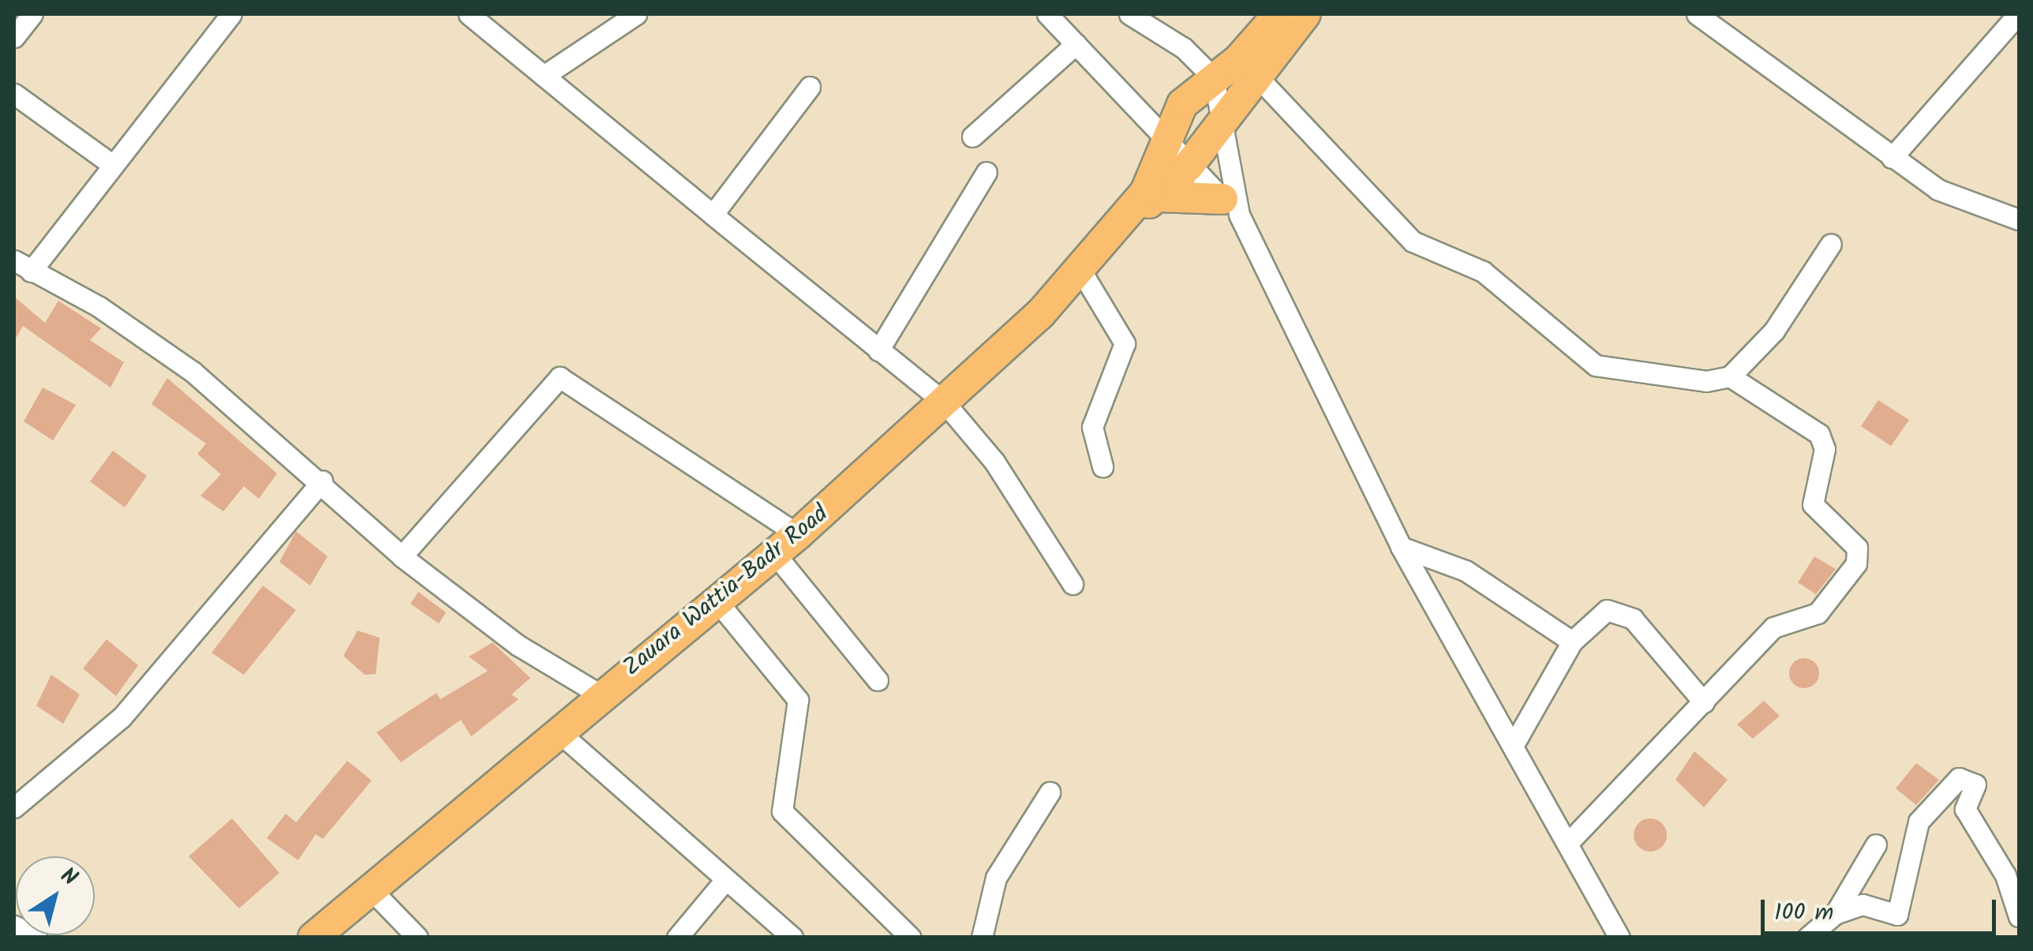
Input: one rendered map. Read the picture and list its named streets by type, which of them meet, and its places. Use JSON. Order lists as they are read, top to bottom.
{
  "streets": {
    "highway": ["Zauara Wattia-Badr Road"]
  },
  "scale_bar": "100 m",
  "north": "top right"
}
